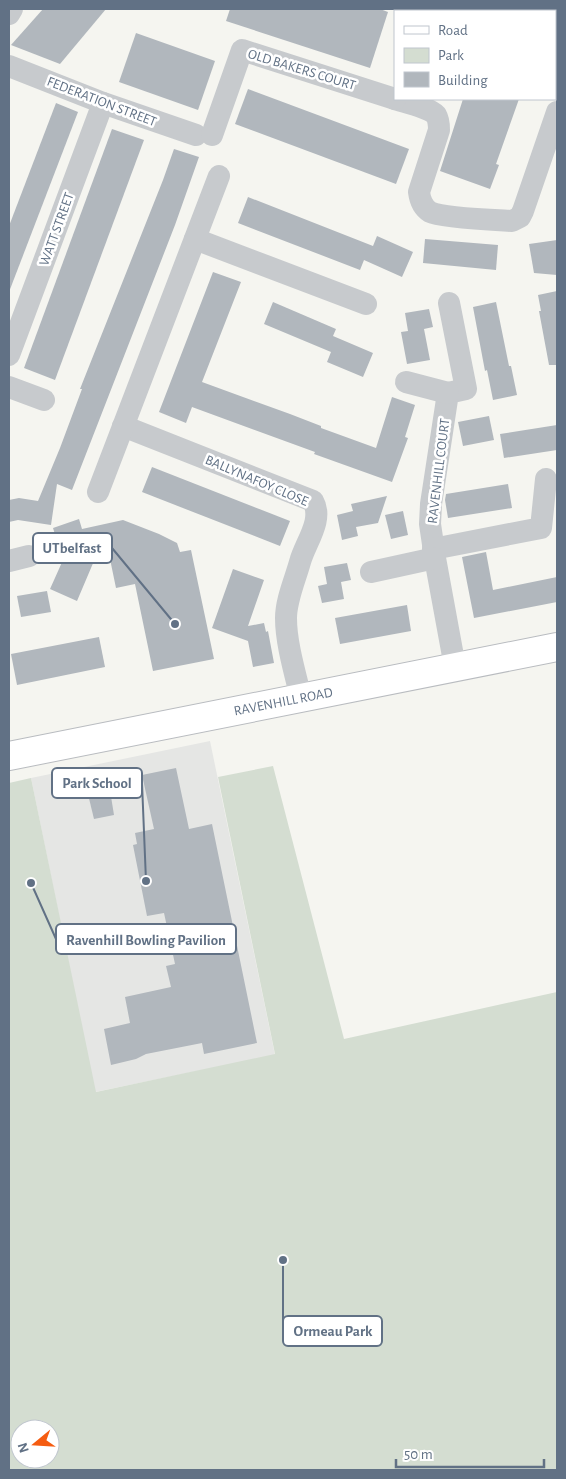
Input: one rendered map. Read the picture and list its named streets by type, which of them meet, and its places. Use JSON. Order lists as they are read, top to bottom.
{
  "streets": {
    "main road": ["RAVENHILL ROAD"],
    "street": [
      "OLD BAKERS COURT",
      "FEDERATION STREET",
      "WATT STREET",
      "RAVENHILL COURT",
      "BALLYNAFOY CLOSE"
    ]
  },
  "crossings": [
    ["OLD BAKERS COURT", "FEDERATION STREET"],
    ["FEDERATION STREET", "WATT STREET"],
    ["RAVENHILL COURT", "RAVENHILL ROAD"],
    ["BALLYNAFOY CLOSE", "RAVENHILL ROAD"]
  ],
  "places": [
    "UTbelfast",
    "Park School",
    "Ravenhill Bowling Pavilion",
    "Ormeau Park"
  ],
  "legend": ["Road", "Park", "Building"],
  "scale_bar": "50 m",
  "north": "left"
}
